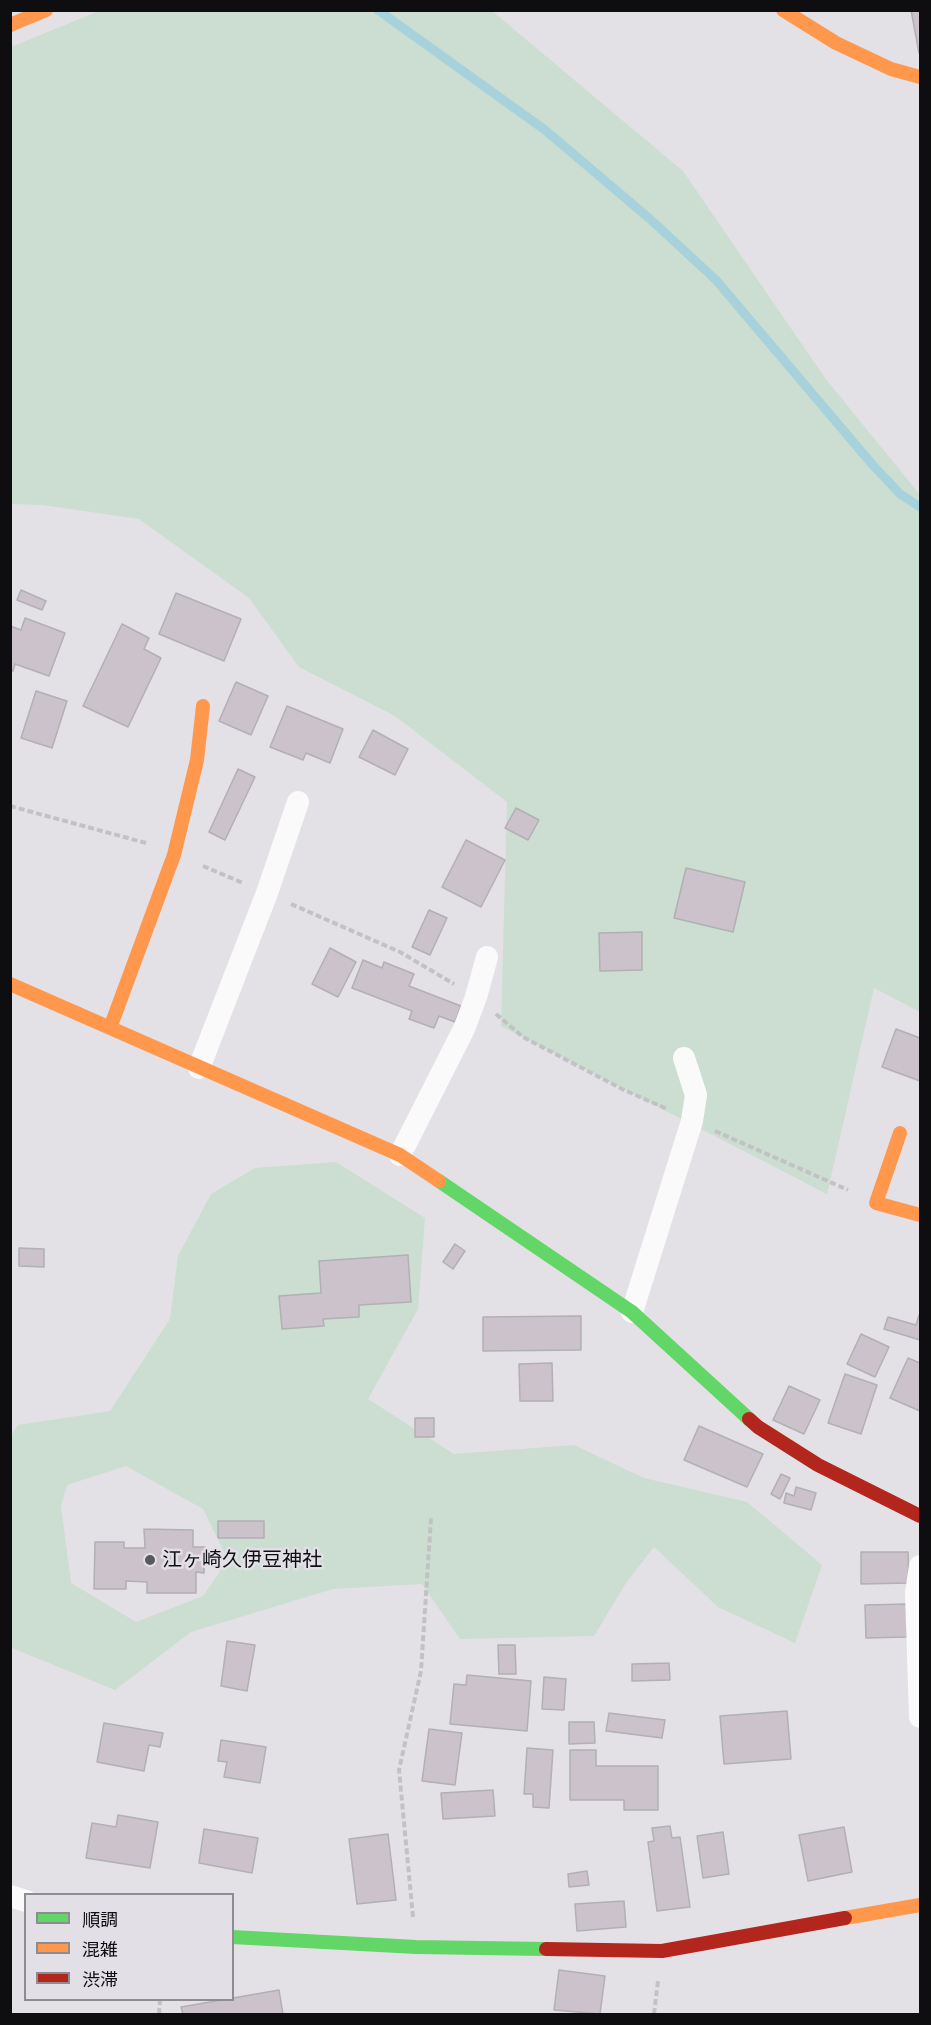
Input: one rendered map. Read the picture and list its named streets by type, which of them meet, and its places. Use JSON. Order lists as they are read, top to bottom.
{
  "places": ["江ヶ崎久伊豆神社"],
  "legend": ["順調", "混雑", "渋滞"]
}
